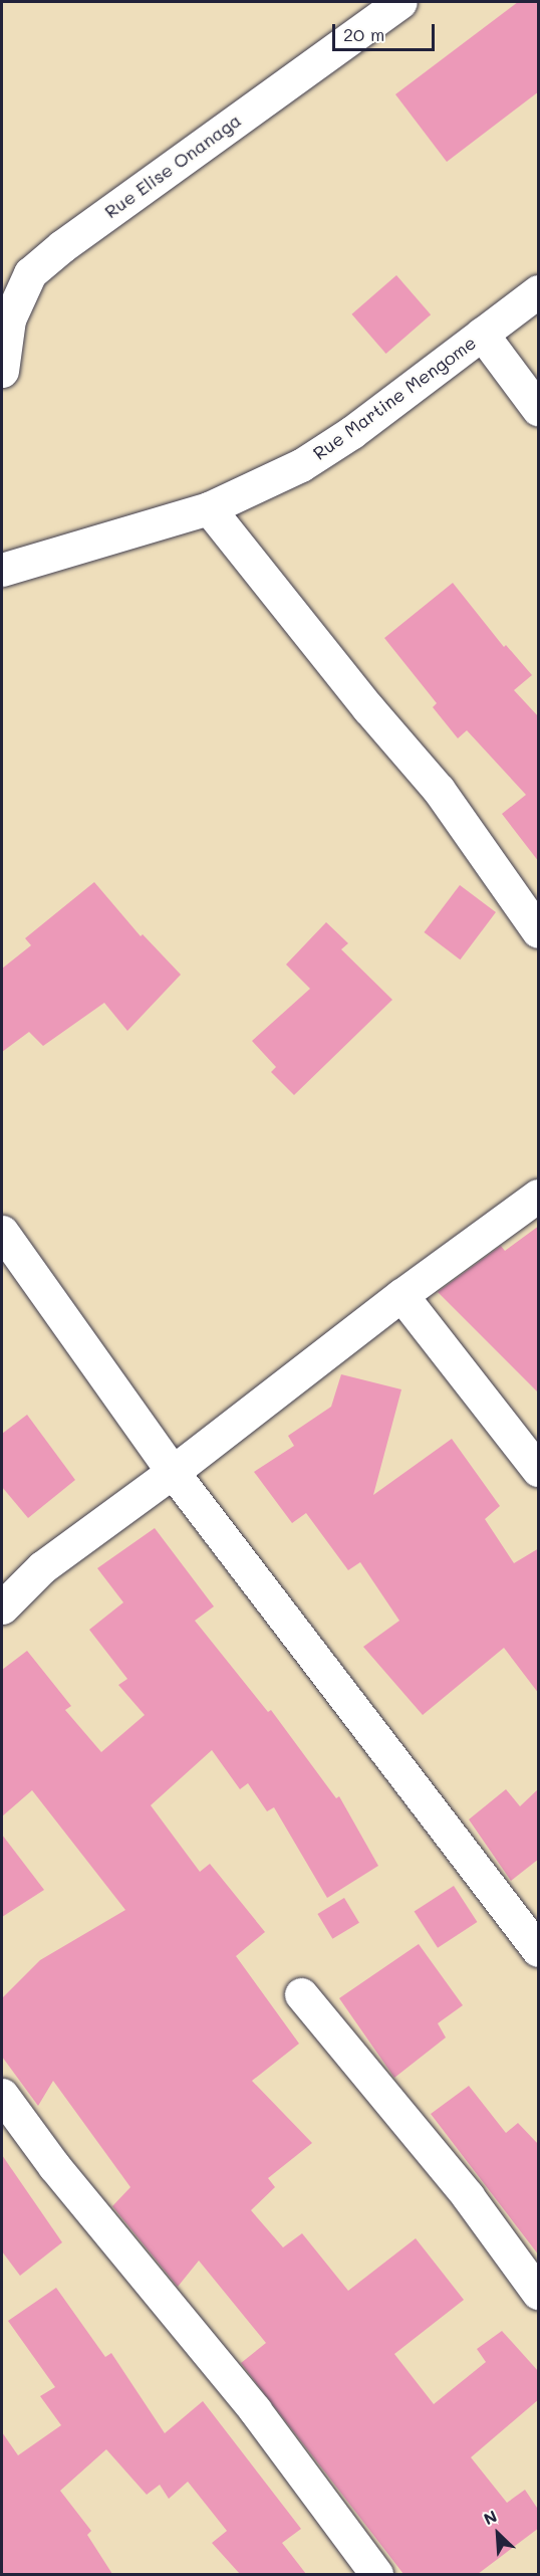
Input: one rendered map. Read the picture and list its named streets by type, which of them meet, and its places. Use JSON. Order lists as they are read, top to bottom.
{
  "streets": {
    "street": ["Rue Elise Onanaga", "Rue Martine Mengome"]
  },
  "scale_bar": "20 m",
  "north": "top left"
}
